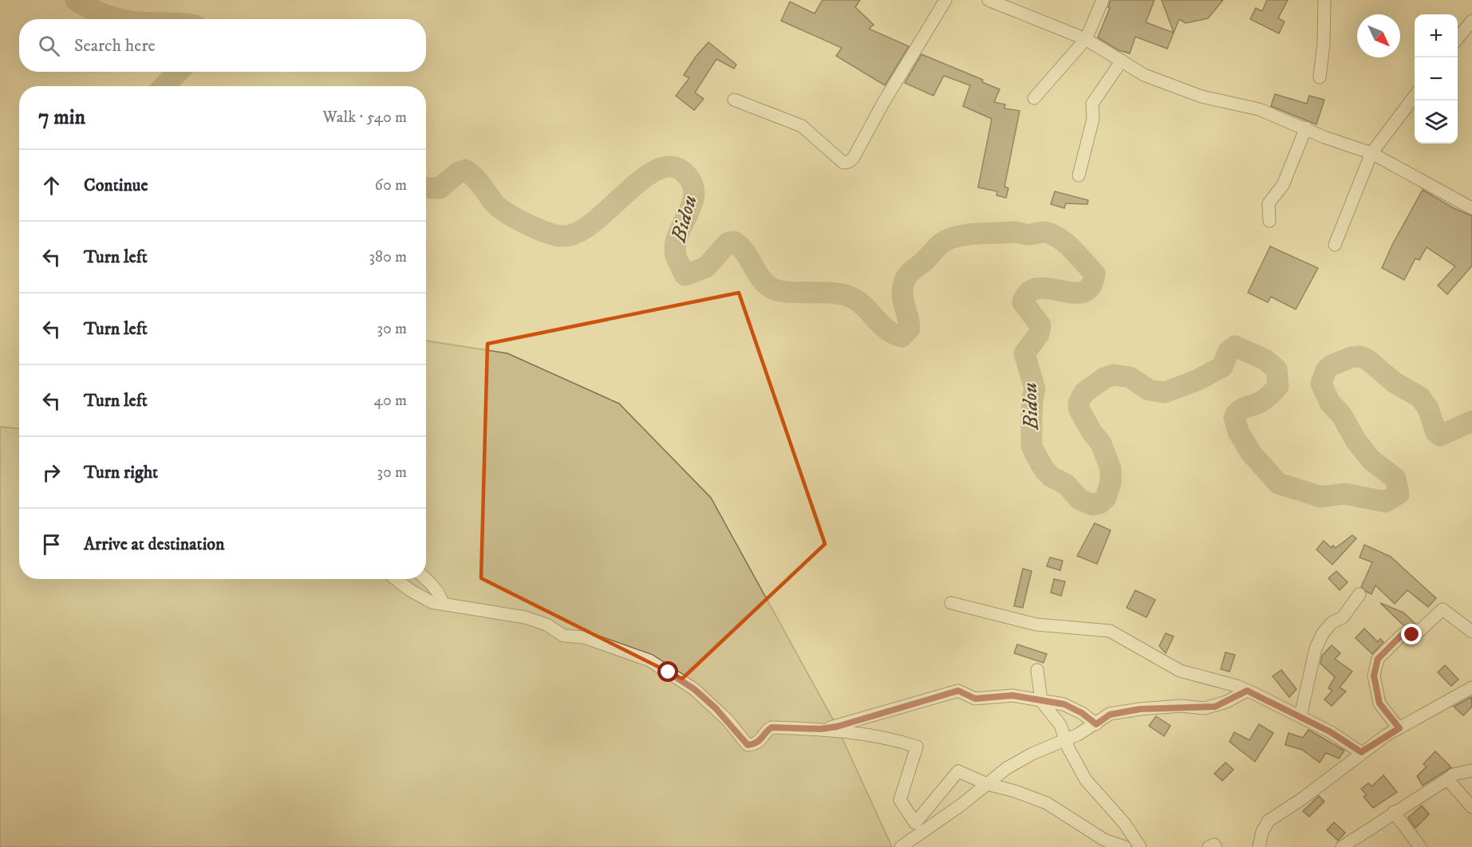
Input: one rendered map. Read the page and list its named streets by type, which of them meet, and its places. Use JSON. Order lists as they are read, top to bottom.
{
  "water": ["Bidou"],
  "north": "bottom right",
  "page": {
    "map_buttons": ["+", "−"],
    "search": "Search here",
    "heading": ["7 min", "Walk · 540 m"],
    "list": [
      ["Continue", "60 m"],
      ["Turn left", "380 m"],
      ["Turn left", "30 m"],
      ["Turn left", "40 m"],
      ["Turn right", "30 m"],
      "Arrive at destination"
    ]
  }
}
